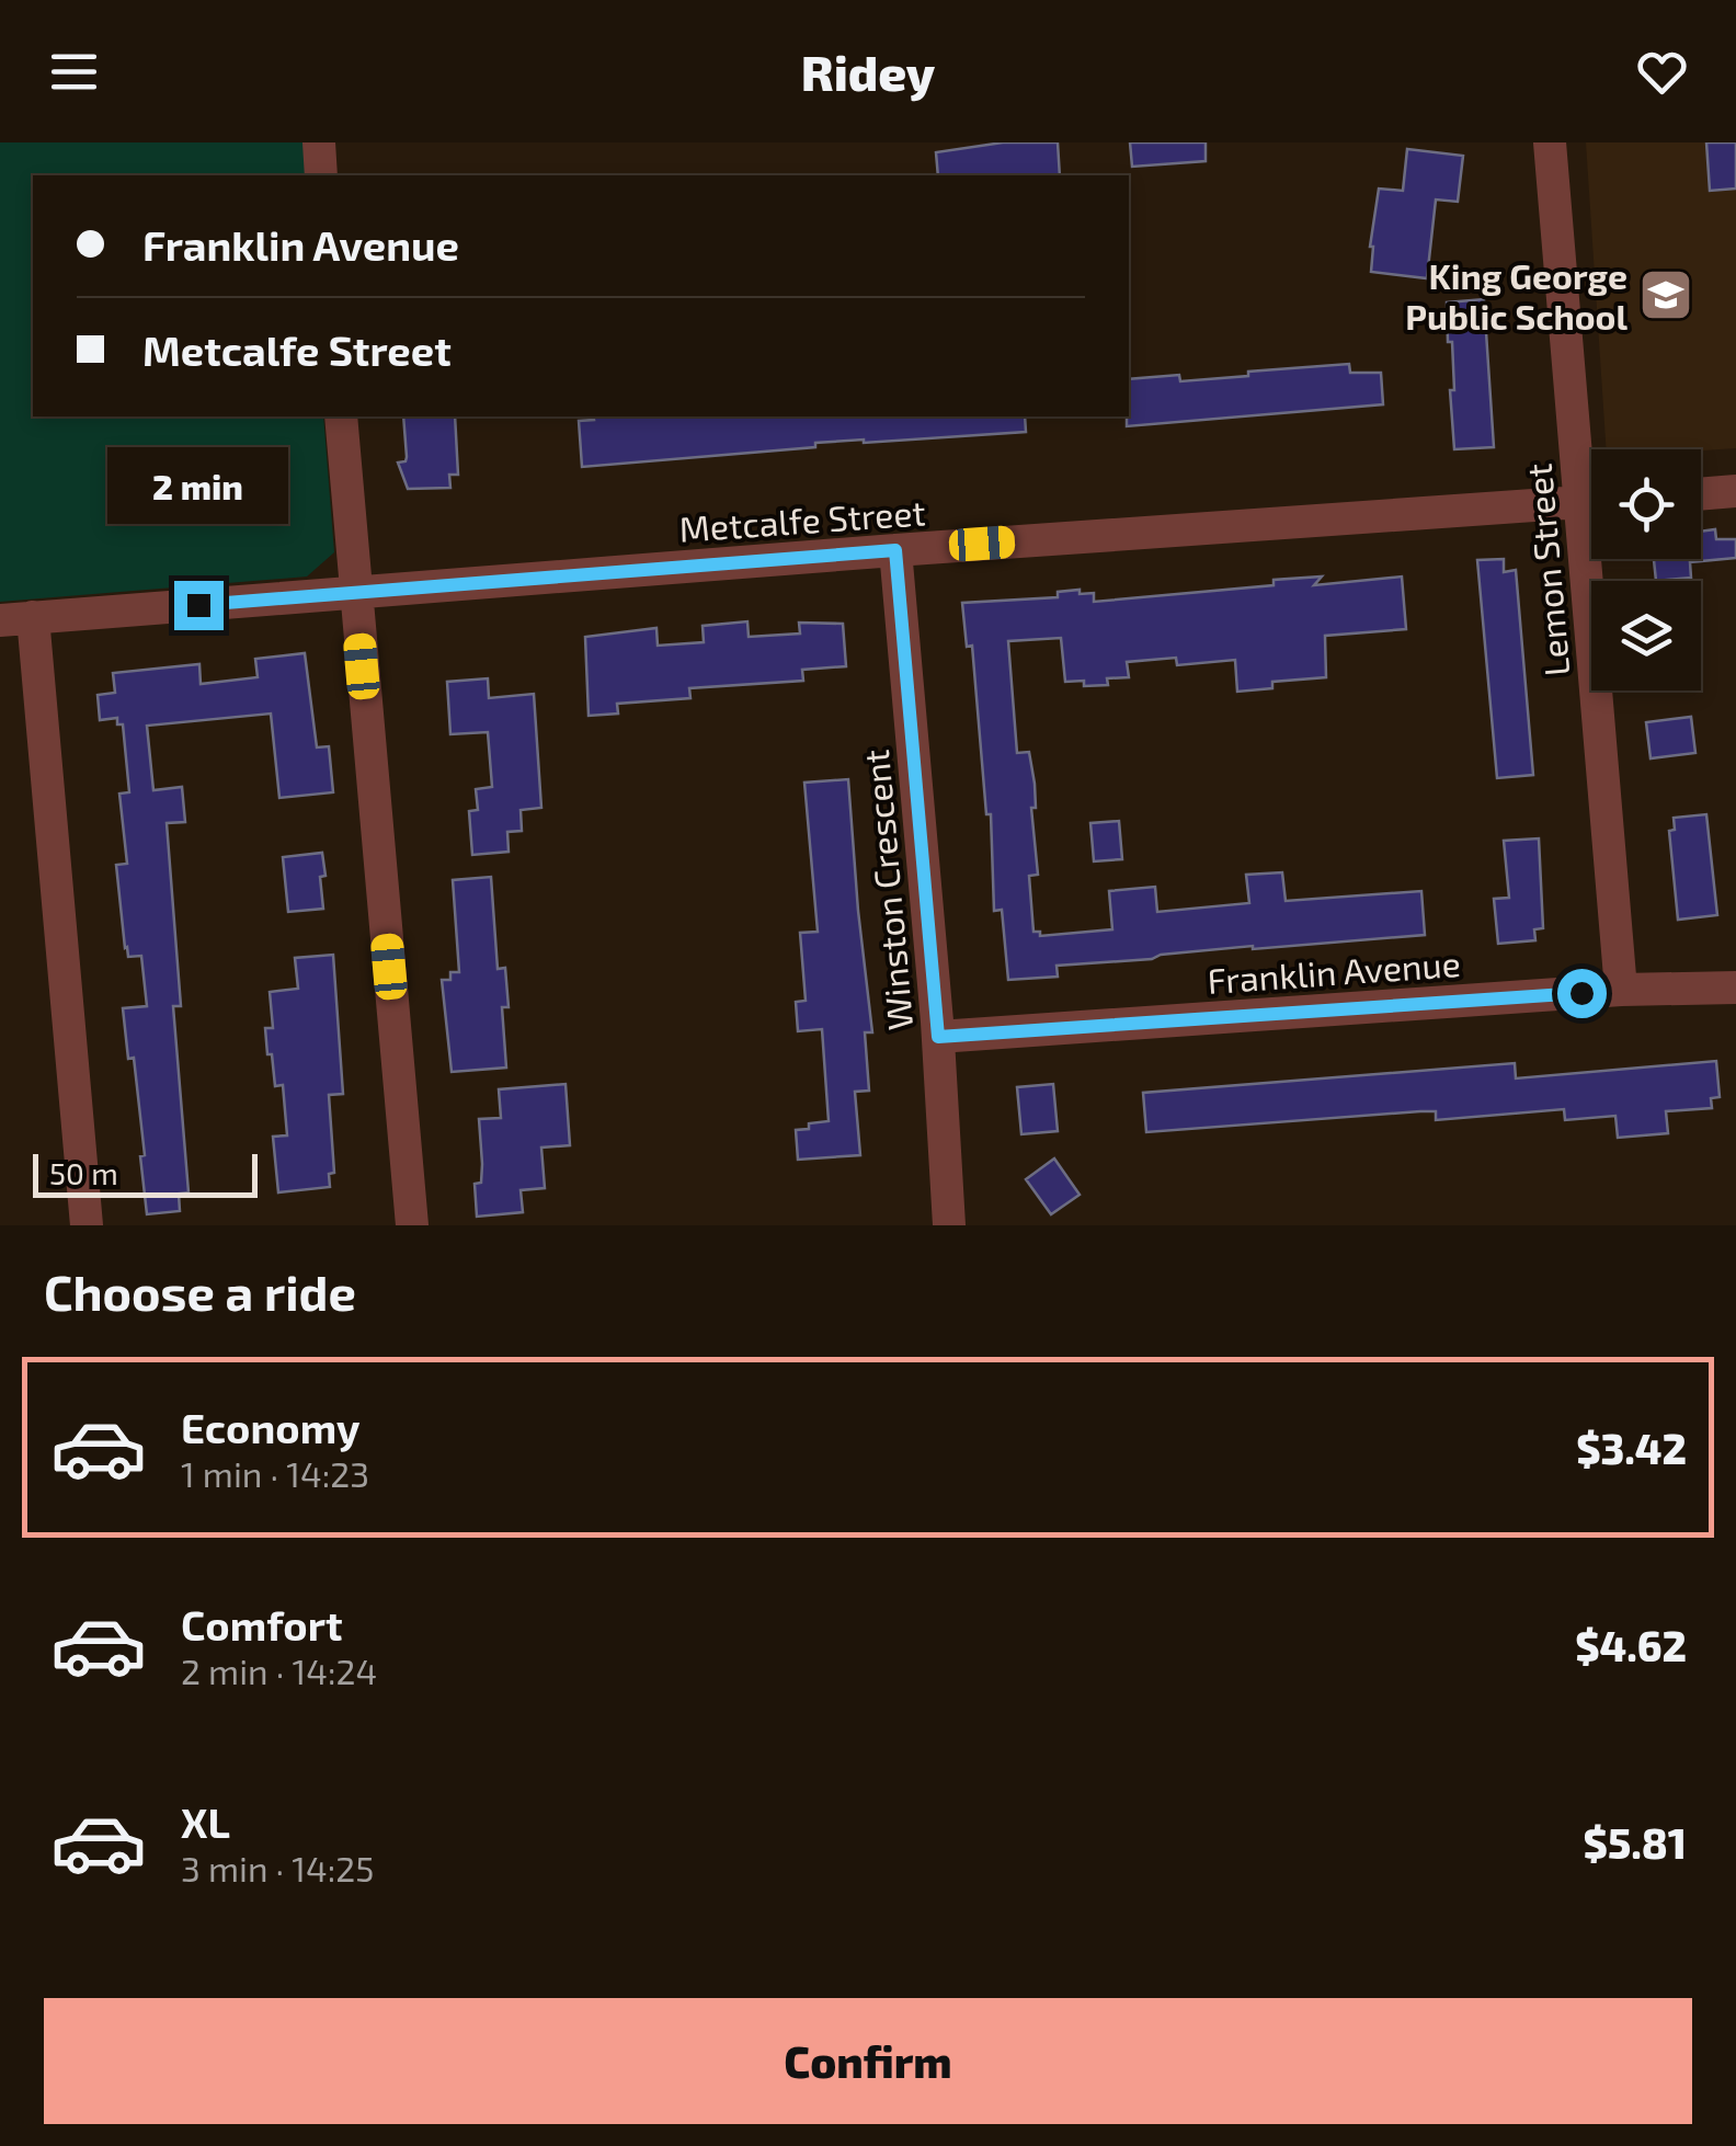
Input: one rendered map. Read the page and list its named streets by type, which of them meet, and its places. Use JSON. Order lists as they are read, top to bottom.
{
  "streets": {
    "street": [
      "Metcalfe Street",
      "Lemon Street",
      "Winston Crescent",
      "Franklin Avenue"
    ]
  },
  "crossings": [
    ["Metcalfe Street", "Winston Crescent"],
    ["Lemon Street", "Franklin Avenue"],
    ["Winston Crescent", "Franklin Avenue"]
  ],
  "places": {
    "school or university": ["King George Public School"]
  },
  "scale_bar": "50 m",
  "page": {
    "header": "Ridey",
    "banner": ["Franklin Avenue", "Metcalfe Street"],
    "bubble": "2 min",
    "scale": "50 m",
    "heading": "Choose a ride",
    "list": [
      {
        "name": "Economy",
        "note": "1 min · 14:23",
        "value": "$3.42"
      },
      {
        "name": "Comfort",
        "note": "2 min · 14:24",
        "value": "$4.62"
      },
      {
        "name": "XL",
        "note": "3 min · 14:25",
        "value": "$5.81"
      }
    ],
    "buttons": "Confirm"
  }
}
